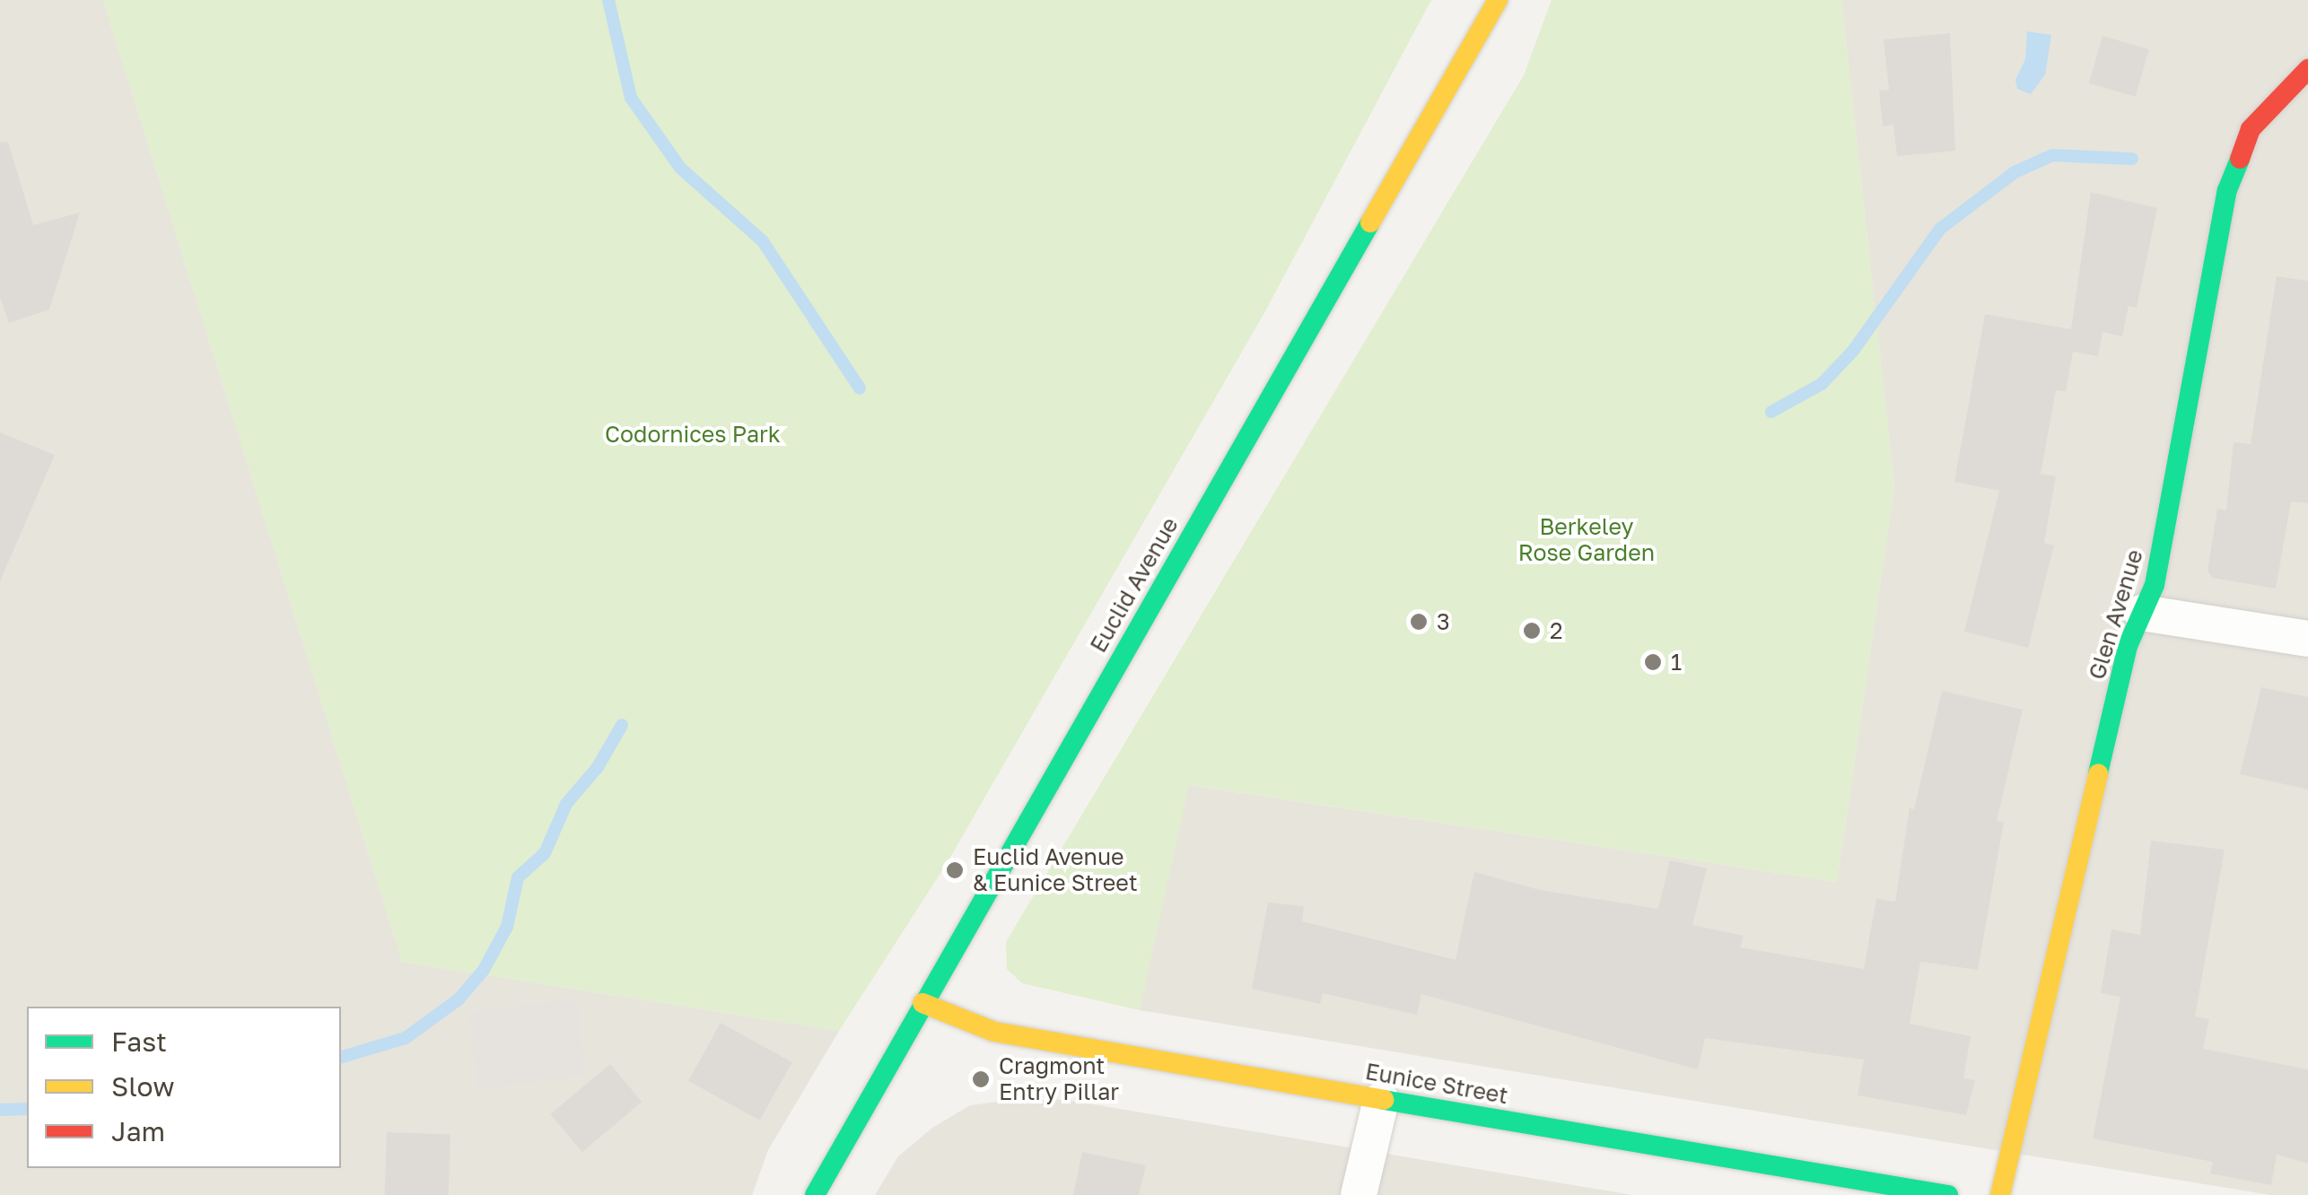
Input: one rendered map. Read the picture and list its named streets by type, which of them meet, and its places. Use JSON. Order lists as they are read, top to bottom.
{
  "streets": {
    "street": ["Euclid Avenue", "Glen Avenue", "Eunice Street"]
  },
  "crossings": [
    ["Euclid Avenue", "Eunice Street"]
  ],
  "parks": ["Codornices Park", "Berkeley Rose Garden"],
  "places": [
    "3",
    "2",
    "1",
    "Euclid Avenue & Eunice Street",
    "Cragmont Entry Pillar"
  ],
  "legend": ["Fast", "Slow", "Jam"]
}
